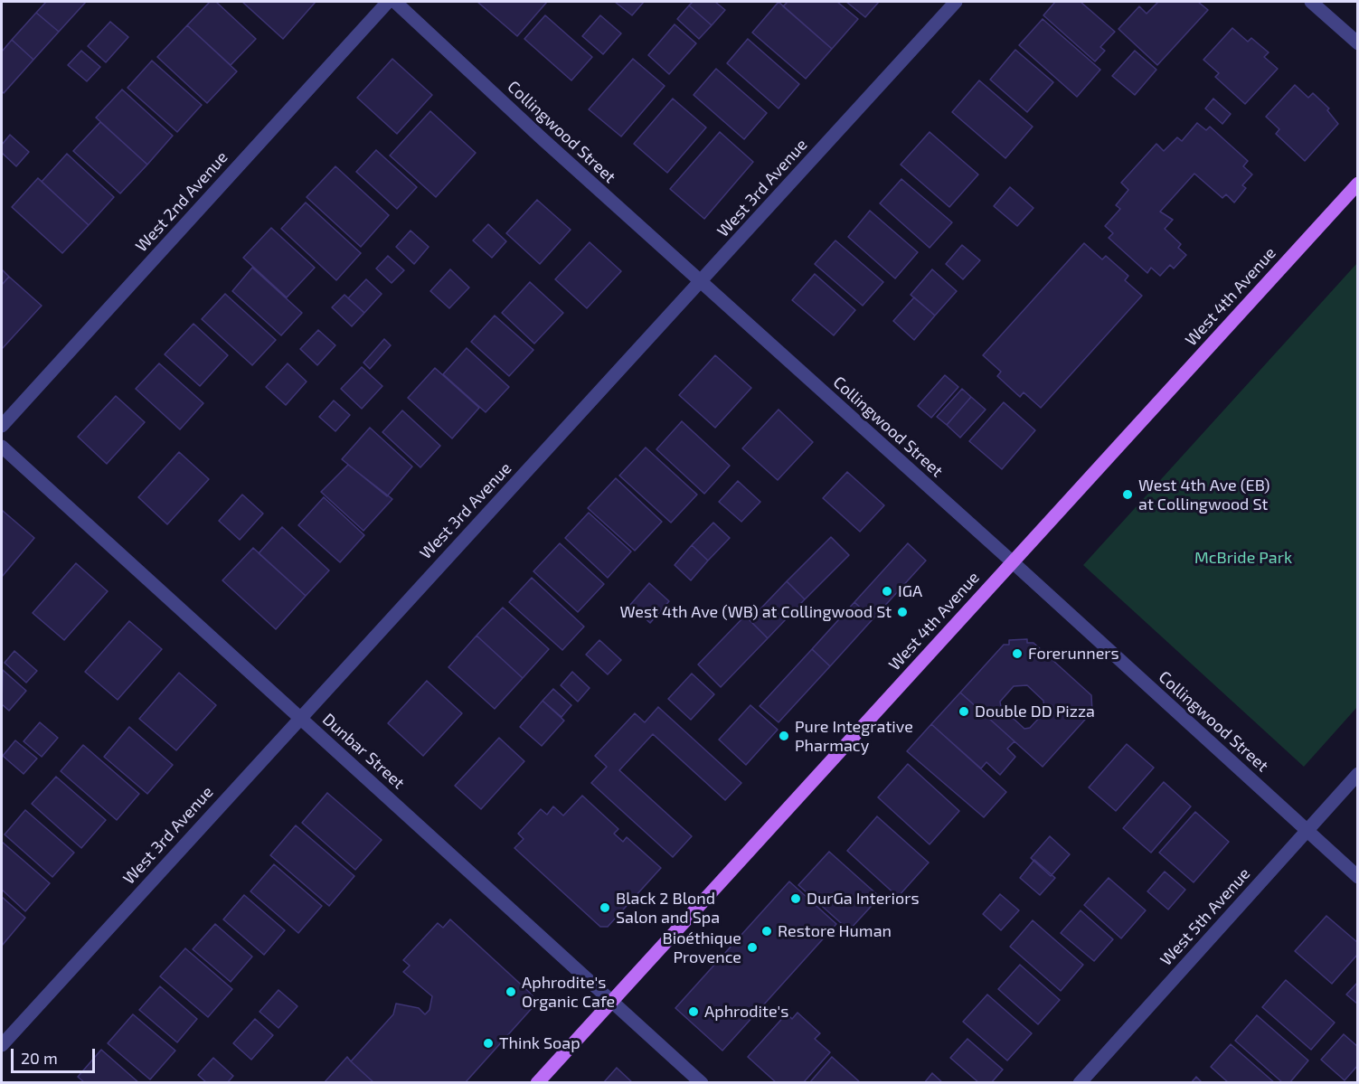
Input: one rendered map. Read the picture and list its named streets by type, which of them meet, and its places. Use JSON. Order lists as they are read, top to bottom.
{
  "streets": {
    "main road": ["West 4th Avenue"],
    "street": [
      "Collingwood Street",
      "West 3rd Avenue",
      "West 2nd Avenue",
      "Dunbar Street",
      "West 5th Avenue"
    ]
  },
  "crossings": [
    ["Collingwood Street", "West 3rd Avenue"],
    ["Collingwood Street", "West 4th Avenue"],
    ["Collingwood Street", "West 5th Avenue"],
    ["West 3rd Avenue", "Dunbar Street"],
    ["West 4th Avenue", "Dunbar Street"]
  ],
  "parks": ["McBride Park"],
  "places": [
    "West 4th Ave (EB) at Collingwood St",
    "IGA",
    "West 4th Ave (WB) at Collingwood St",
    "Forerunners",
    "Double DD Pizza",
    "Pure Integrative Pharmacy",
    "DurGa Interiors",
    "Black 2 Blond Salon and Spa",
    "Restore Human",
    "Bioéthique Provence",
    "Aphrodite's Organic Cafe",
    "Aphrodite's",
    "Think Soap"
  ],
  "scale_bar": "20 m"
}
